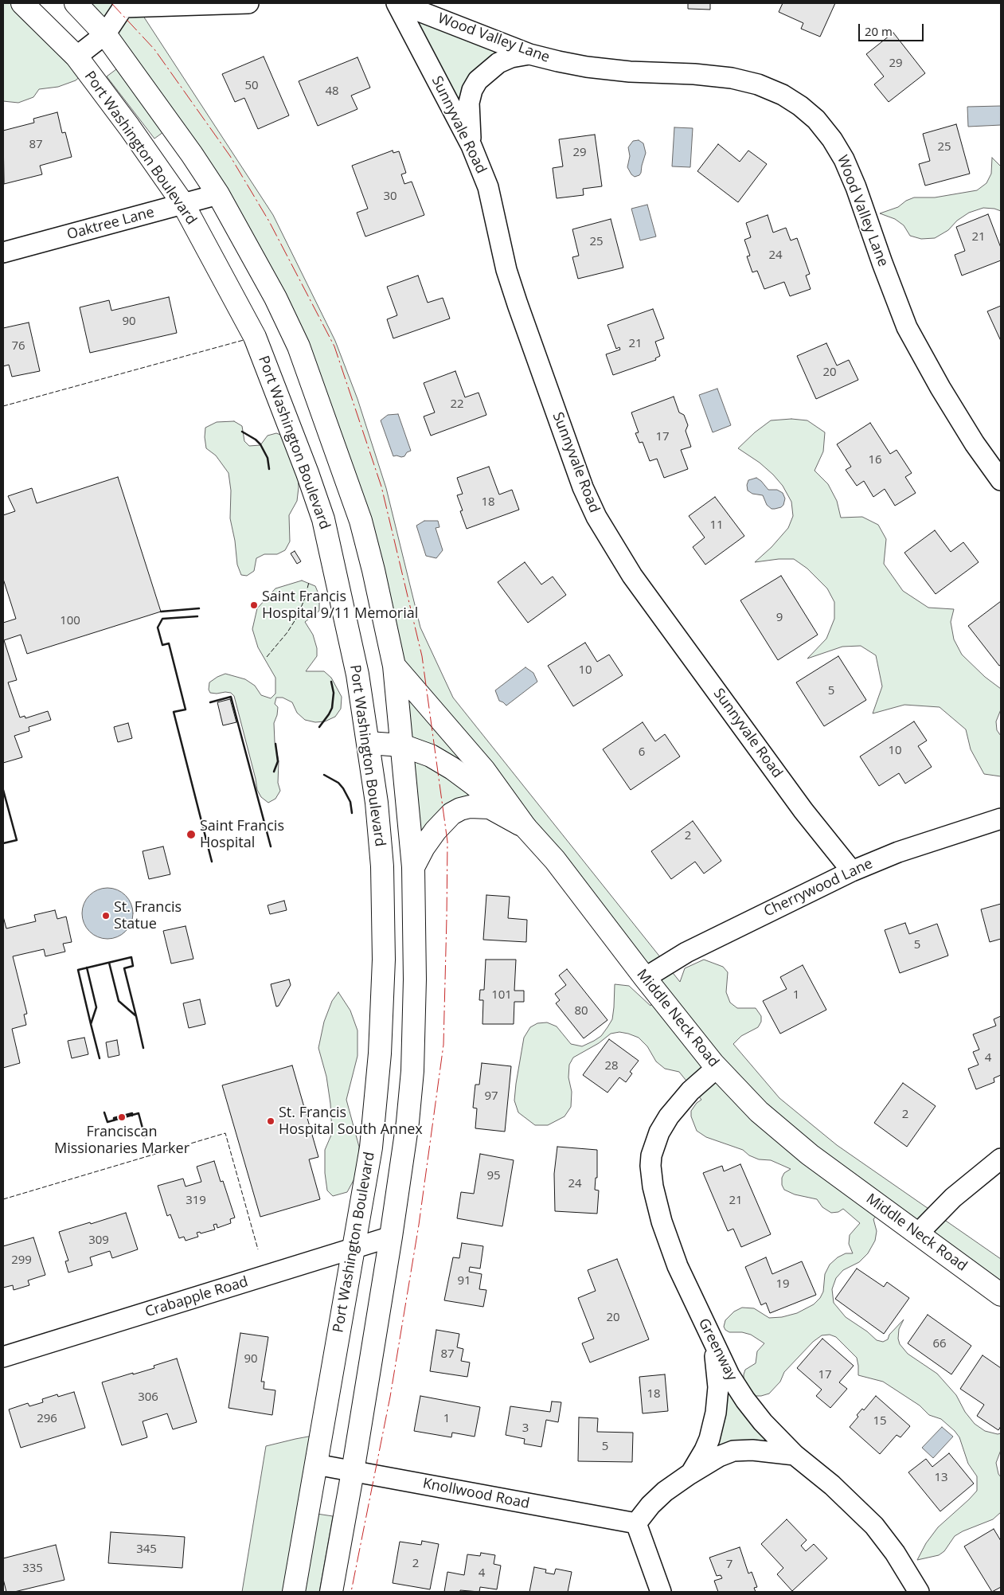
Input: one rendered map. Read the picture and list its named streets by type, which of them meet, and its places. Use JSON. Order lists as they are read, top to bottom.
{
  "streets": {
    "main road": ["Port Washington Boulevard", "Middle Neck Road"],
    "street": [
      "Wood Valley Lane",
      "Sunnyvale Road",
      "Oaktree Lane",
      "Cherrywood Lane",
      "Crabapple Road",
      "Greenway",
      "Knollwood Road"
    ]
  },
  "crossings": [
    ["Wood Valley Lane", "Sunnyvale Road"],
    ["Sunnyvale Road", "Cherrywood Lane"],
    ["Port Washington Boulevard", "Oaktree Lane"],
    ["Port Washington Boulevard", "Middle Neck Road"],
    ["Port Washington Boulevard", "Crabapple Road"],
    ["Port Washington Boulevard", "Knollwood Road"],
    ["Cherrywood Lane", "Middle Neck Road"],
    ["Middle Neck Road", "Greenway"]
  ],
  "places": [
    "Saint Francis Hospital 9/11 Memorial",
    "Saint Francis Hospital",
    "St. Francis Statue",
    "Franciscan Missionaries Marker",
    "St. Francis Hospital South Annex"
  ],
  "house_numbers": [
    "29",
    "50",
    "48",
    "87",
    "25",
    "29",
    "30",
    "21",
    "25",
    "24",
    "90",
    "21",
    "76",
    "20",
    "22",
    "17",
    "16",
    "18",
    "11",
    "9",
    "100",
    "10",
    "5",
    "10",
    "6",
    "2",
    "5",
    "101",
    "1",
    "80",
    "4",
    "28",
    "97",
    "2",
    "95",
    "24",
    "319",
    "21",
    "309",
    "299",
    "91",
    "19",
    "20",
    "66",
    "87",
    "90",
    "17",
    "18",
    "306",
    "296",
    "1",
    "15",
    "3",
    "5",
    "13",
    "345",
    "2",
    "7",
    "335",
    "4"
  ],
  "scale_bar": "20 m"
}
